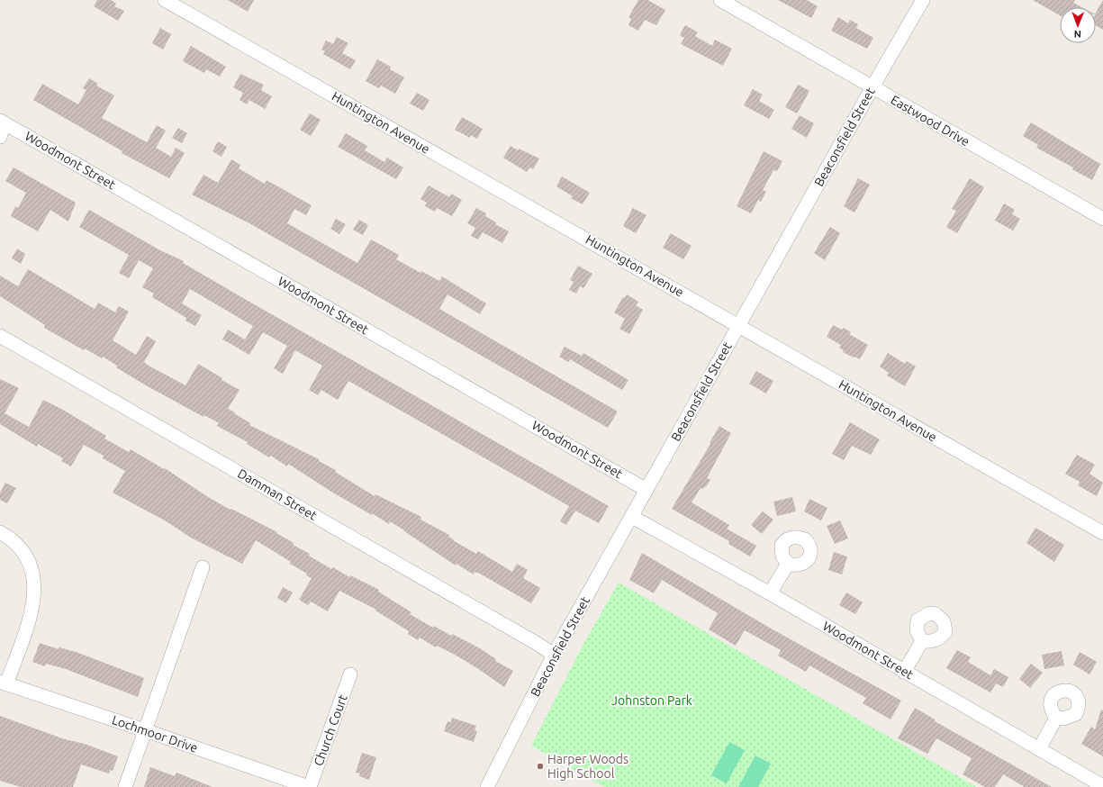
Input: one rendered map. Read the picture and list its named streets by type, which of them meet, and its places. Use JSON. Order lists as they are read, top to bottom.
{
  "streets": {
    "street": [
      "Eastwood Drive",
      "Huntington Avenue",
      "Beaconsfield Street",
      "Woodmont Street",
      "Damman Street",
      "Church Court",
      "Lochmoor Drive"
    ]
  },
  "crossings": [
    ["Eastwood Drive", "Beaconsfield Street"],
    ["Huntington Avenue", "Beaconsfield Street"],
    ["Beaconsfield Street", "Woodmont Street"],
    ["Beaconsfield Street", "Damman Street"],
    ["Church Court", "Lochmoor Drive"]
  ],
  "parks": ["Johnston Park"],
  "places": ["Harper Woods High School"],
  "north": "bottom"
}
